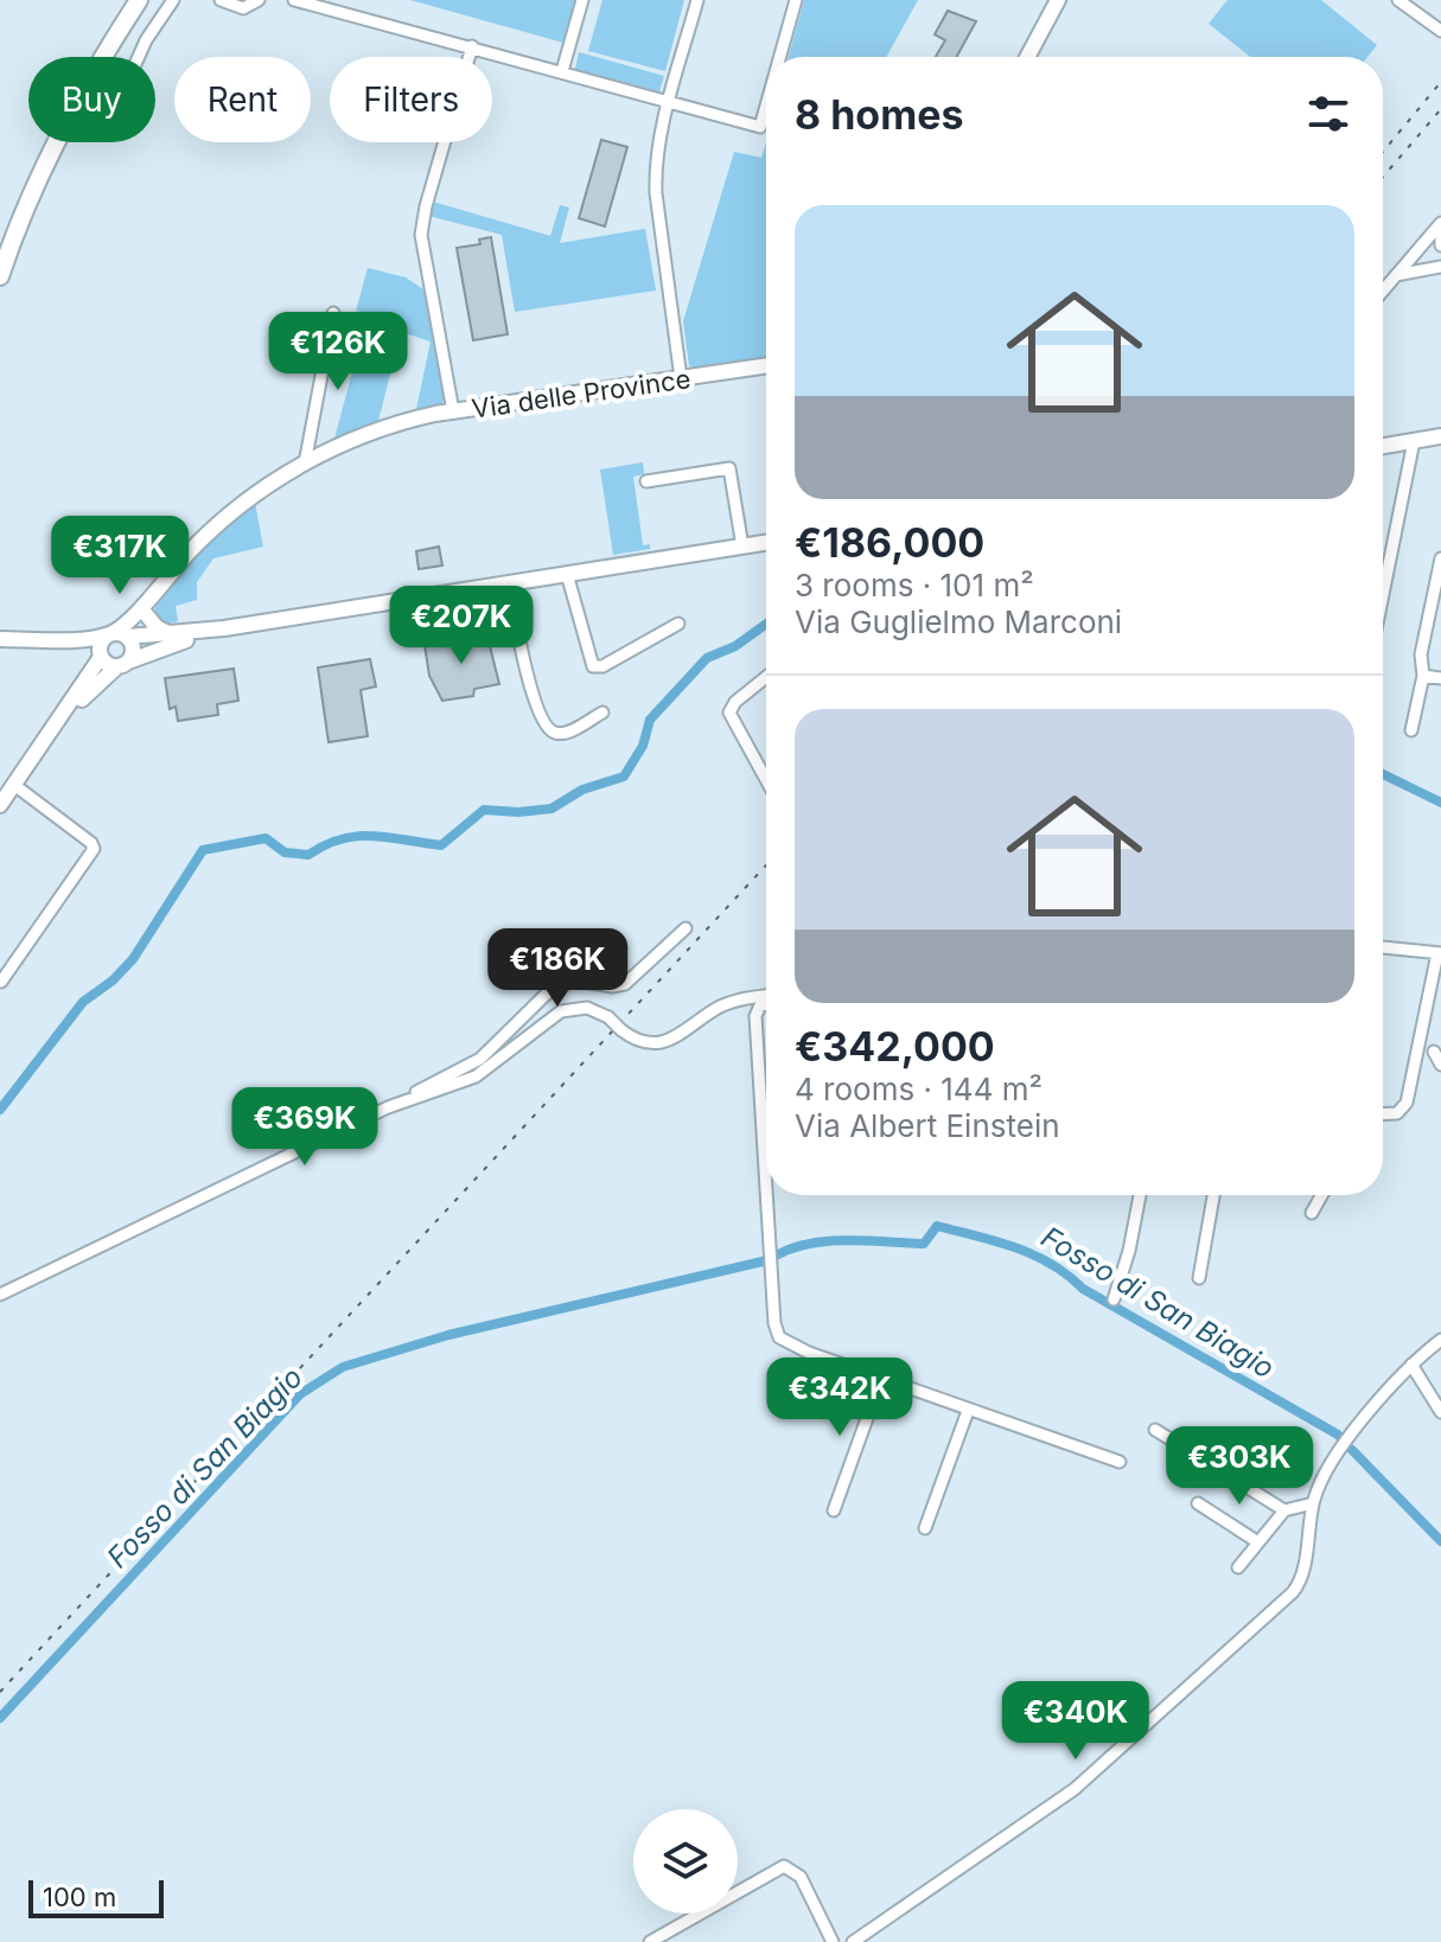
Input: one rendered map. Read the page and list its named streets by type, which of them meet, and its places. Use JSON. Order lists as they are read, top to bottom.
{
  "streets": {
    "main road": ["Via delle Province"]
  },
  "water": ["Fosso di San Biagio"],
  "scale_bar": "100 m",
  "page": {
    "chip": ["Buy", "Rent", "Filters"],
    "heading": "8 homes",
    "list": [
      {
        "name": "€186,000",
        "note": "3 rooms · 101 m² · Via Guglielmo Marconi"
      },
      {
        "name": "€342,000",
        "note": "4 rooms · 144 m² · Via Albert Einstein"
      }
    ],
    "price": [
      "€126K",
      "€317K",
      "€207K",
      "€186K",
      "€369K",
      "€342K",
      "€303K",
      "€340K"
    ],
    "scale": "100 m"
  }
}
